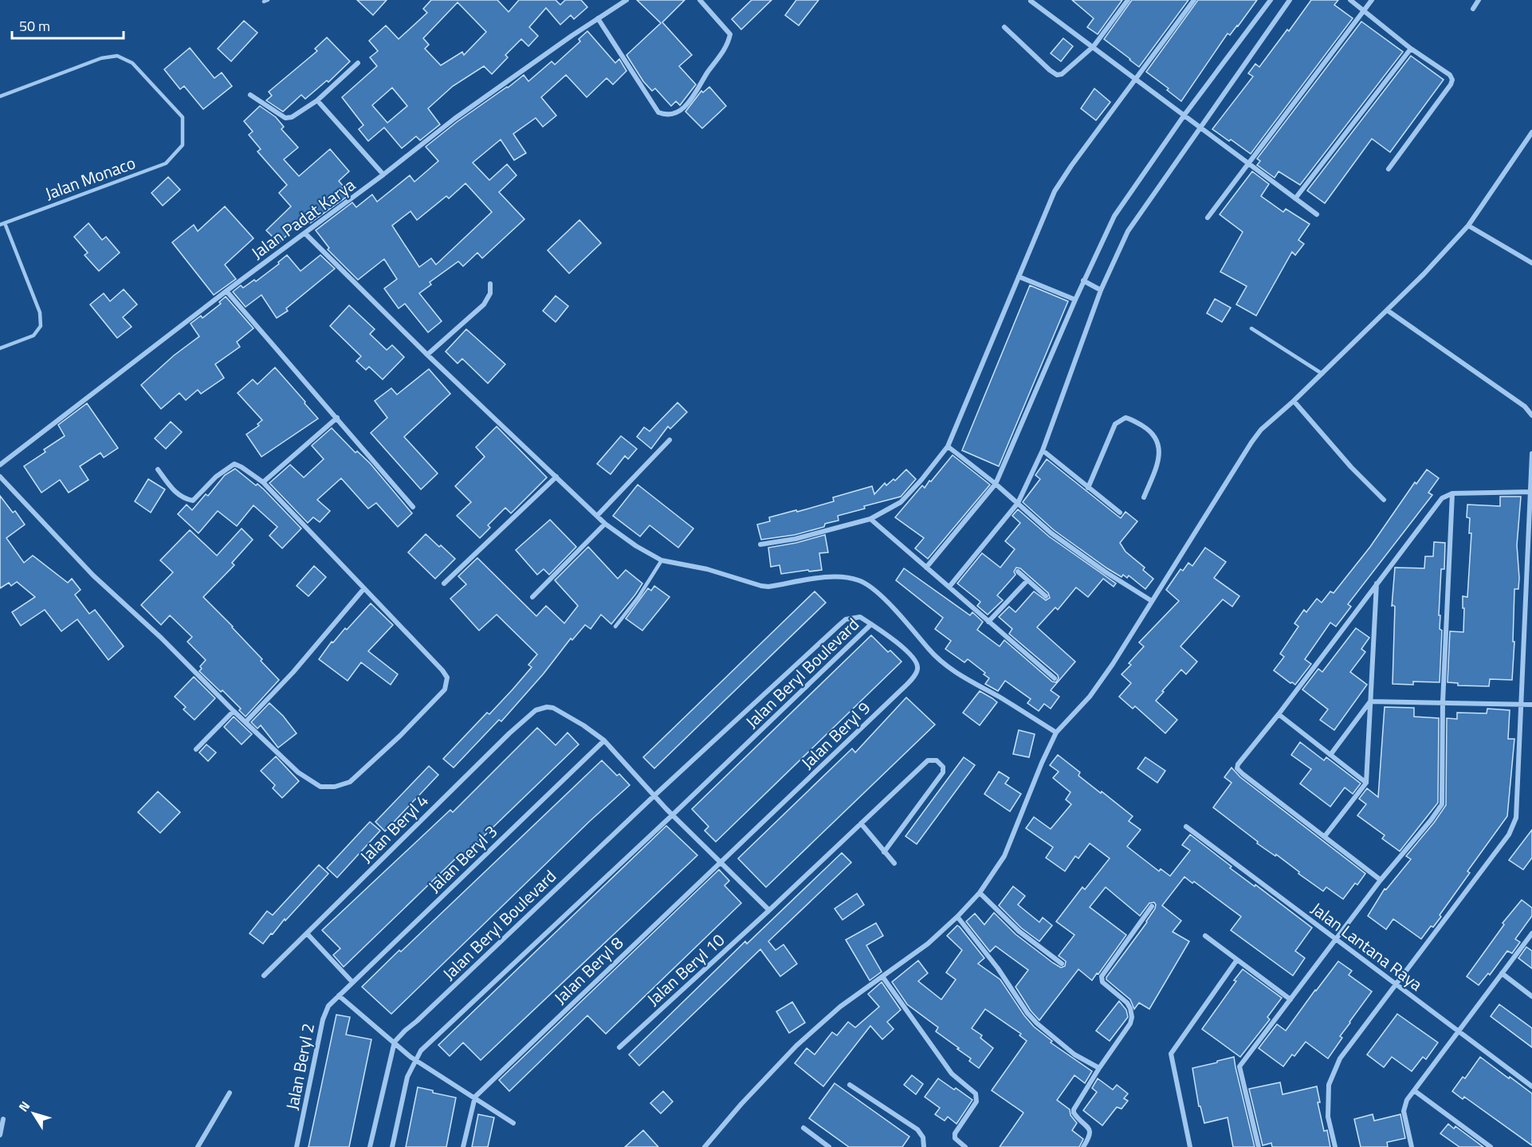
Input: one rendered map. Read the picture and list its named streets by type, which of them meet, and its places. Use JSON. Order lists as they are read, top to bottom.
{
  "streets": {
    "street": [
      "Jalan Padat Karya",
      "Jalan Beryl Boulevard",
      "Jalan Beryl 9",
      "Jalan Beryl 4",
      "Jalan Beryl 3",
      "Jalan Lantana Raya",
      "Jalan Beryl 10",
      "Jalan Beryl 8",
      "Jalan Beryl 2"
    ],
    "lane": ["Jalan Monaco"]
  },
  "crossings": [
    ["Jalan Beryl Boulevard", "Jalan Beryl 9"],
    ["Jalan Beryl 9", "Jalan Beryl 8"],
    ["Jalan Beryl 4", "Jalan Beryl 3"],
    ["Jalan Beryl 3", "Jalan Beryl 2"]
  ],
  "scale_bar": "50 m",
  "north": "top left"
}
